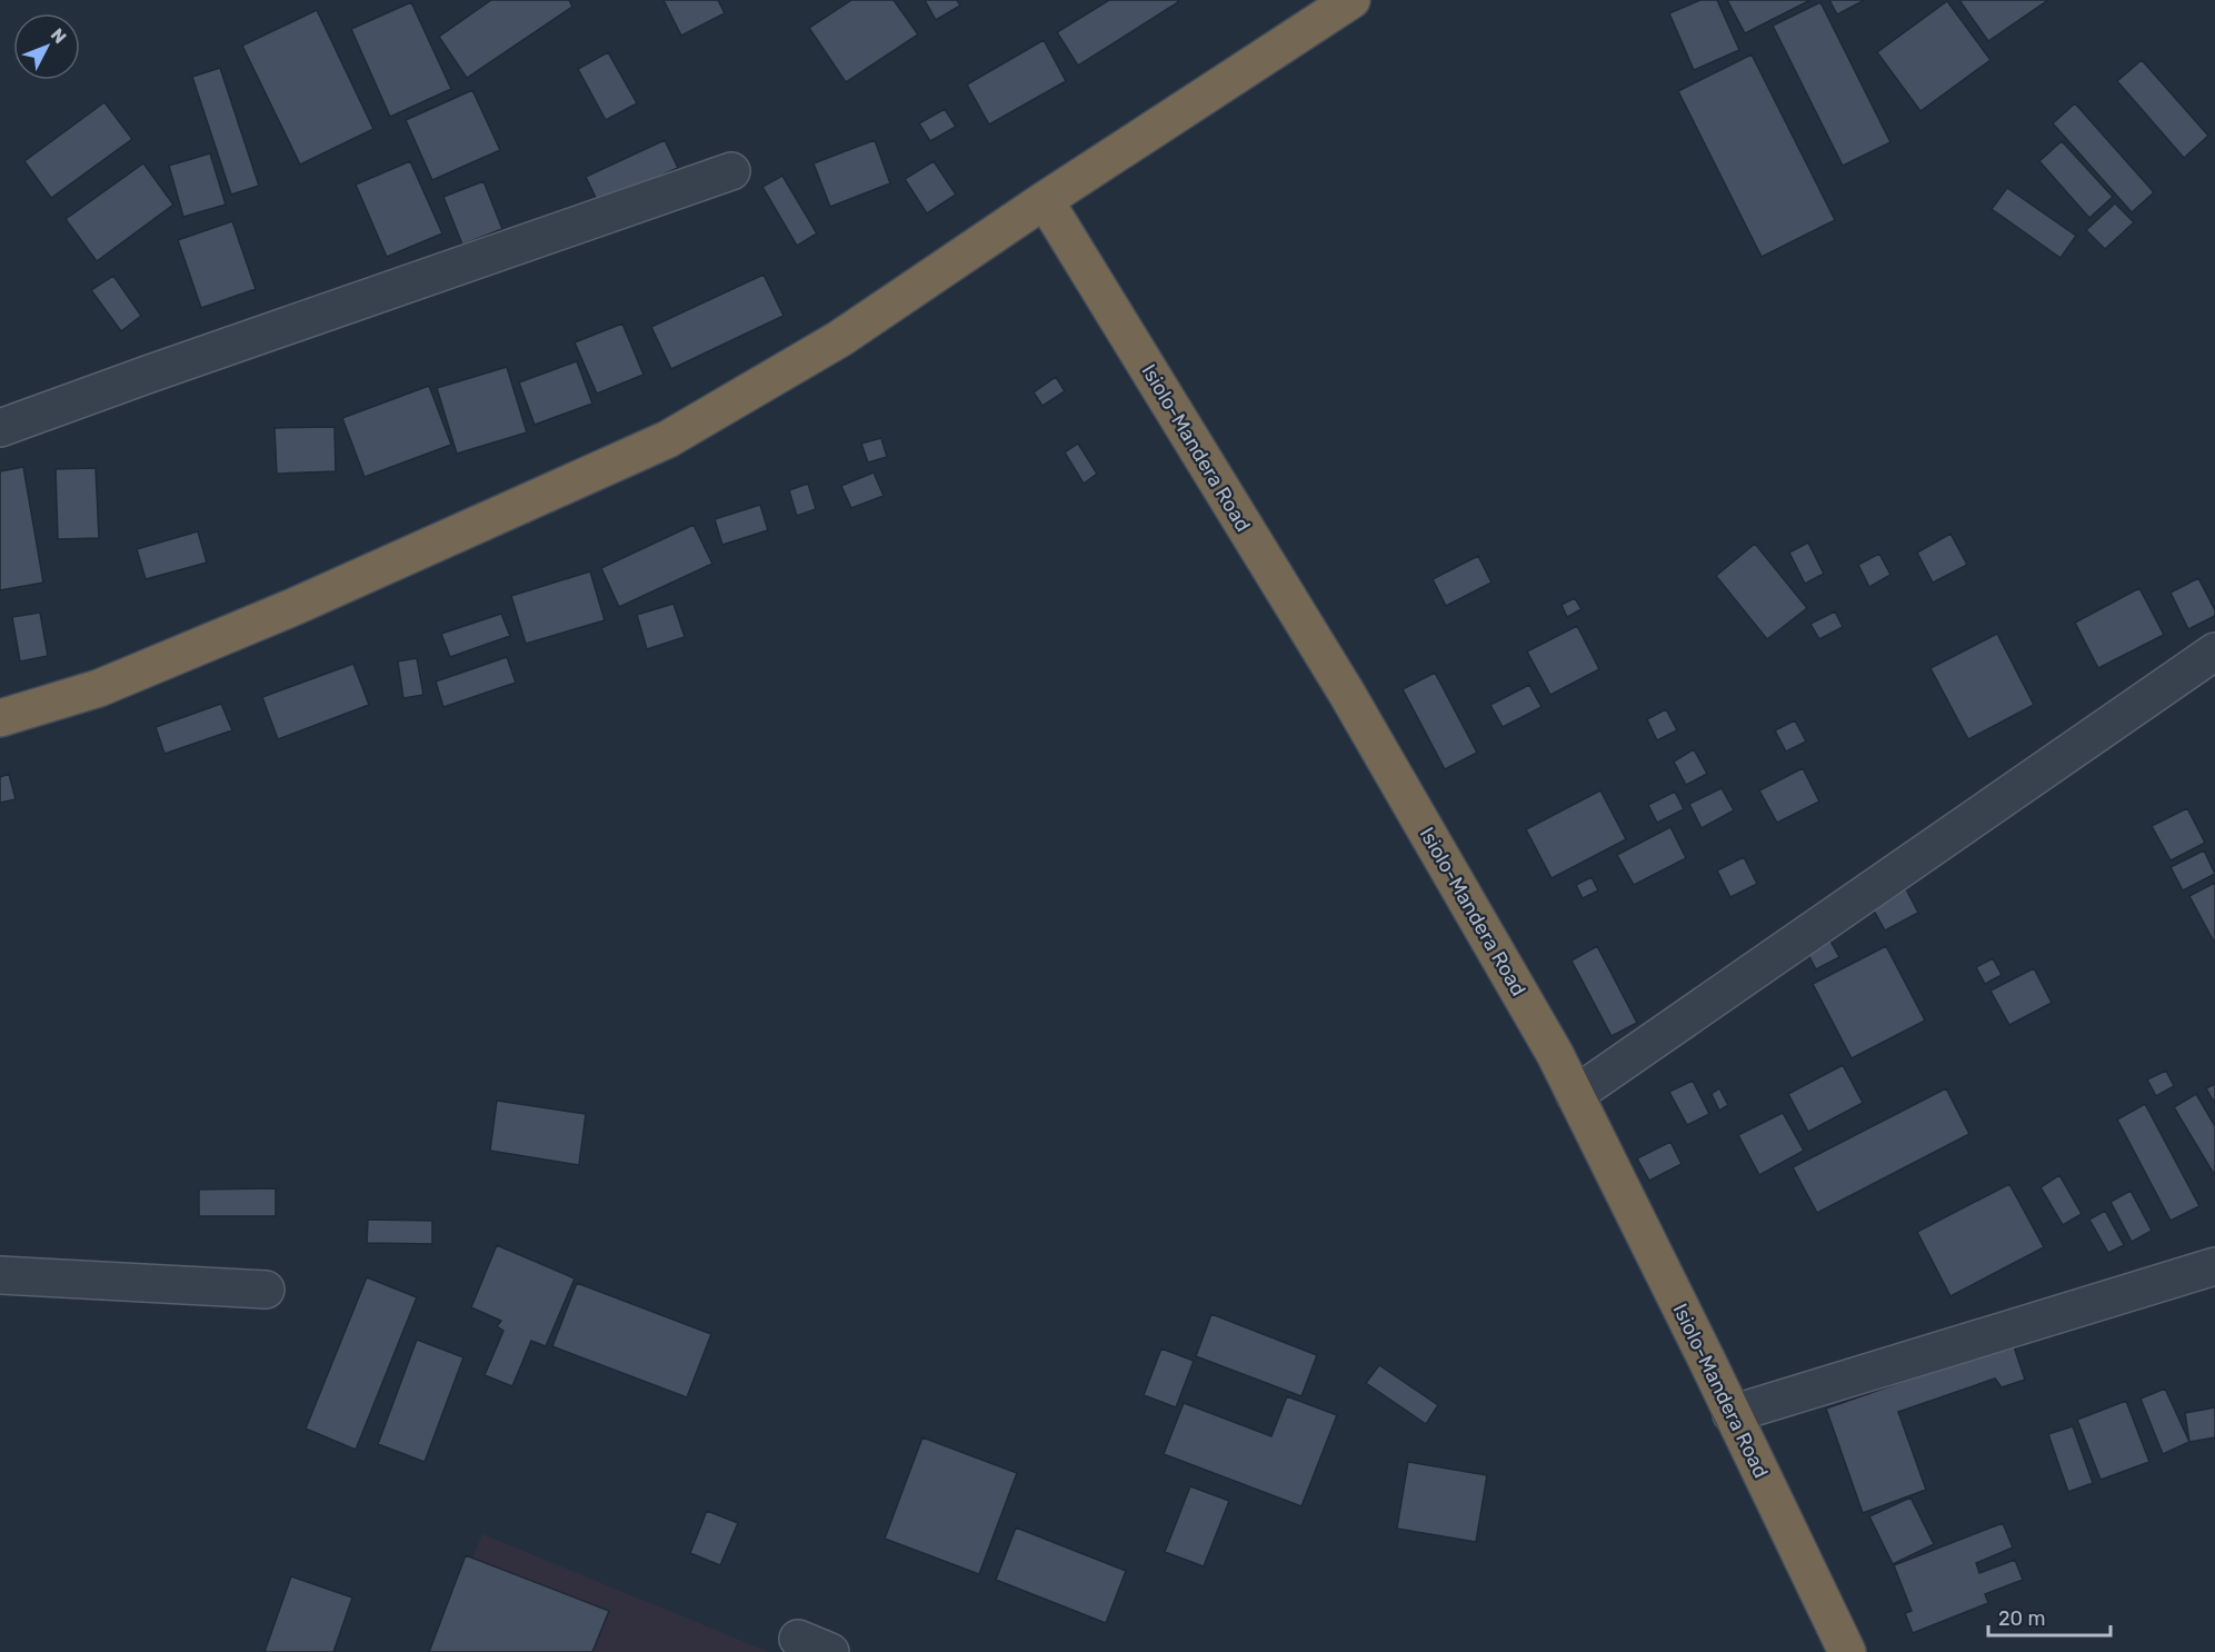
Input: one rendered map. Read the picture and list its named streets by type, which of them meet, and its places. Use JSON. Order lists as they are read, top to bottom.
{
  "streets": {
    "highway": ["Isiolo-Mandera Road"]
  },
  "scale_bar": "20 m",
  "north": "top right"
}
